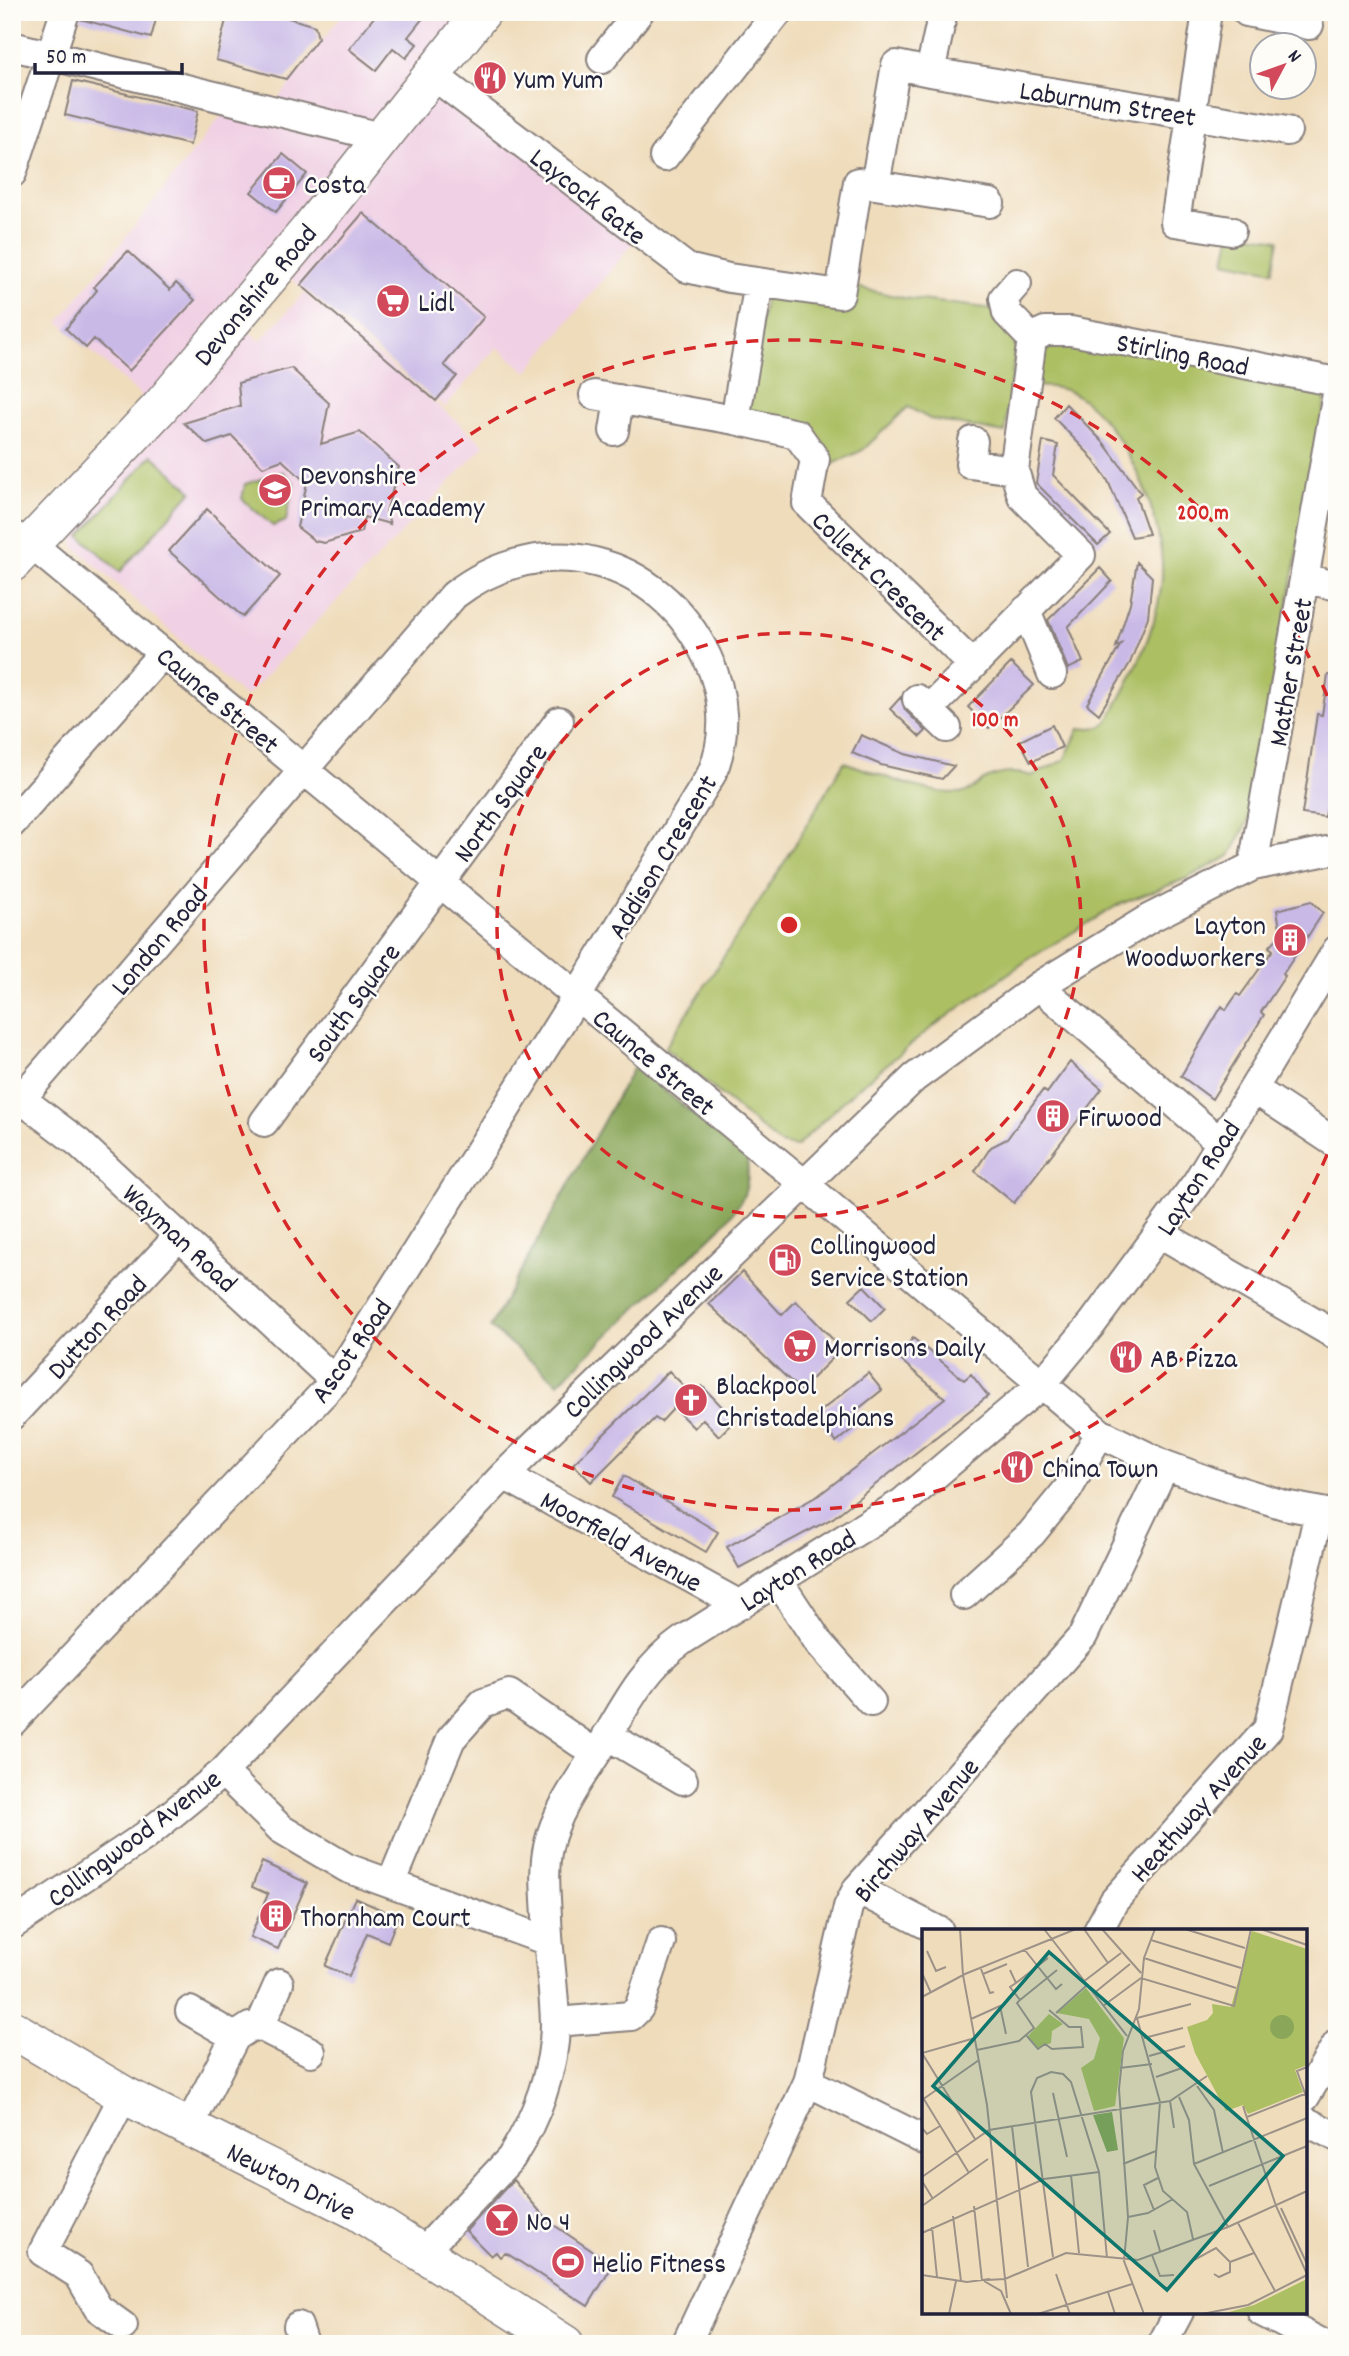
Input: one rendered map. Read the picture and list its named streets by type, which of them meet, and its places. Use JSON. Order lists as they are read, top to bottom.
{
  "streets": {
    "main road": ["Devonshire Road", "Newton Drive"],
    "street": [
      "Laburnum Street",
      "Laycock Gate",
      "Stirling Road",
      "Collett Crescent",
      "Mather Street",
      "Caunce Street",
      "North Square",
      "Addison Crescent",
      "London Road",
      "South Square",
      "Layton Road",
      "Wayman Road",
      "Dutton Road",
      "Collingwood Avenue",
      "Ascot Road",
      "Moorfield Avenue",
      "Heathway Avenue",
      "Birchway Avenue"
    ]
  },
  "crossings": [
    ["Laycock Gate", "Devonshire Road"],
    ["Devonshire Road", "Caunce Street"],
    ["Mather Street", "Collingwood Avenue"],
    ["Caunce Street", "North Square"],
    ["Caunce Street", "Addison Crescent"],
    ["Caunce Street", "London Road"],
    ["Caunce Street", "South Square"],
    ["Caunce Street", "Layton Road"],
    ["Caunce Street", "Collingwood Avenue"],
    ["Caunce Street", "Ascot Road"],
    ["Caunce Street", "Heathway Avenue"],
    ["Caunce Street", "Birchway Avenue"],
    ["North Square", "South Square"],
    ["Addison Crescent", "London Road"],
    ["Addison Crescent", "Ascot Road"],
    ["London Road", "Wayman Road"],
    ["Layton Road", "Moorfield Avenue"],
    ["Layton Road", "Newton Drive"],
    ["Wayman Road", "Dutton Road"],
    ["Wayman Road", "Ascot Road"],
    ["Collingwood Avenue", "Moorfield Avenue"]
  ],
  "places": {
    "restaurant": ["Yum Yum", "AB Pizza", "China Town"],
    "cafe": ["Costa"],
    "supermarket": ["Lidl", "Morrisons Daily"],
    "school or university": ["Devonshire Primary Academy"],
    "building": ["Layton Woodworkers", "Firwood", "Thornham Court"],
    "fuel station": ["Collingwood Service Station"],
    "church": ["Blackpool Christadelphians"],
    "bar": ["No 4"],
    "sports": ["Helio Fitness"]
  },
  "scale_bar": "50 m",
  "north": "top right",
  "rings": ["200 m", "100 m"]
}
